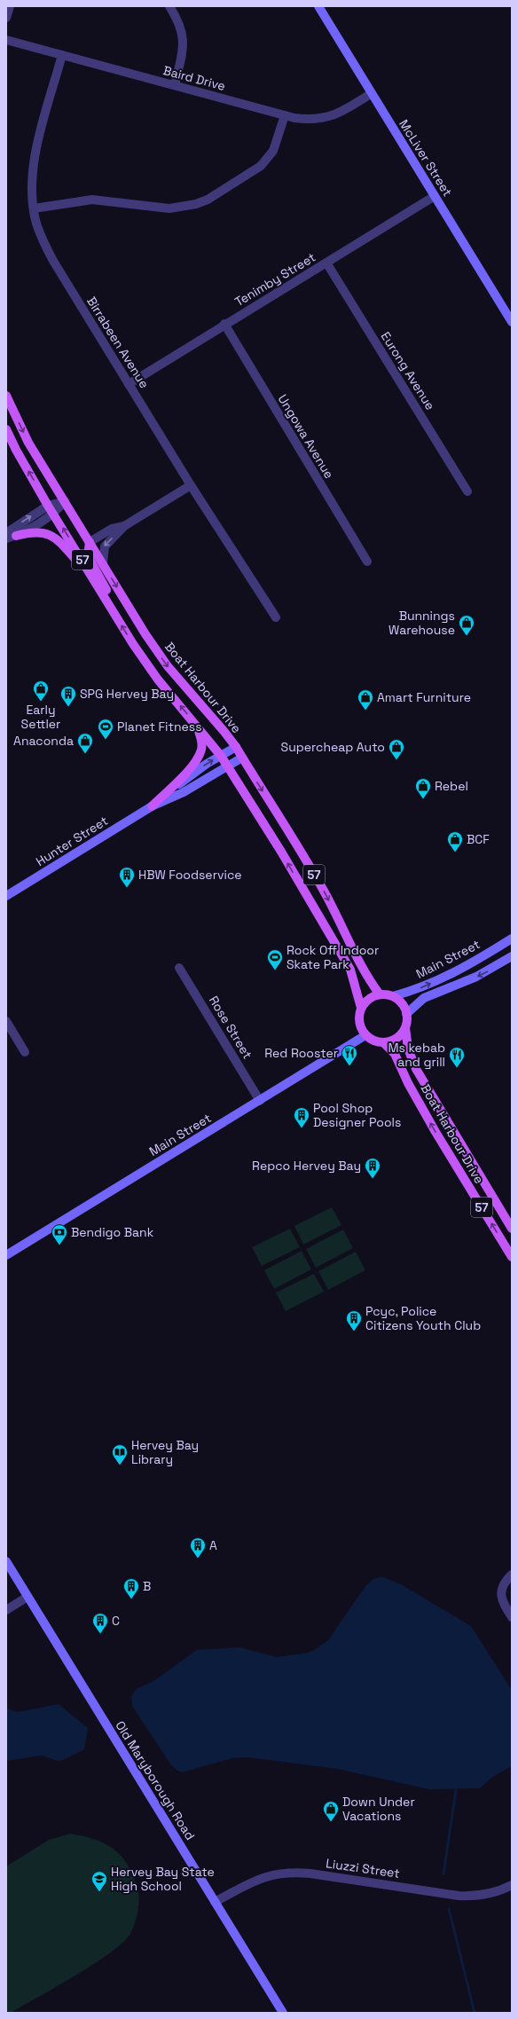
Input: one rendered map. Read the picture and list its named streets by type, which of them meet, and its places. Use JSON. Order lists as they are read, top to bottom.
{
  "streets": {
    "main road": ["57", "Boat Harbour Drive"],
    "street": [
      "Baird Drive",
      "McLiver Street",
      "Tenimby Street",
      "Birrabeen Avenue",
      "Eurong Avenue",
      "Ungowa Avenue",
      "Hunter Street",
      "Main Street",
      "Rose Street",
      "Old Maryborough Road",
      "Liuzzi Street"
    ]
  },
  "crossings": [
    ["Baird Drive", "McLiver Street"],
    ["Baird Drive", "Birrabeen Avenue"],
    ["McLiver Street", "Tenimby Street"],
    ["Tenimby Street", "Birrabeen Avenue"],
    ["Tenimby Street", "Eurong Avenue"],
    ["Tenimby Street", "Ungowa Avenue"],
    ["57", "Boat Harbour Drive"],
    ["57", "Hunter Street"],
    ["57", "Main Street"],
    ["Boat Harbour Drive", "Hunter Street"],
    ["Boat Harbour Drive", "Main Street"],
    ["Main Street", "Rose Street"],
    ["Old Maryborough Road", "Liuzzi Street"]
  ],
  "places": {
    "shop": [
      "Bunnings Warehouse",
      "Early Settler",
      "Amart Furniture",
      "Anaconda",
      "Supercheap Auto",
      "Rebel",
      "BCF",
      "Down Under Vacations"
    ],
    "building": [
      "SPG Hervey Bay",
      "HBW Foodservice",
      "Pool Shop Designer Pools",
      "Repco Hervey Bay",
      "Pcyc, Police Citizens Youth Club",
      "A",
      "B",
      "C"
    ],
    "sports": ["Planet Fitness", "Rock Off Indoor Skate Park"],
    "restaurant": ["Red Rooster", "Ms kebab and grill"],
    "bank": ["Bendigo Bank"],
    "library": ["Hervey Bay Library"],
    "school or university": ["Hervey Bay State High School"]
  }
}
